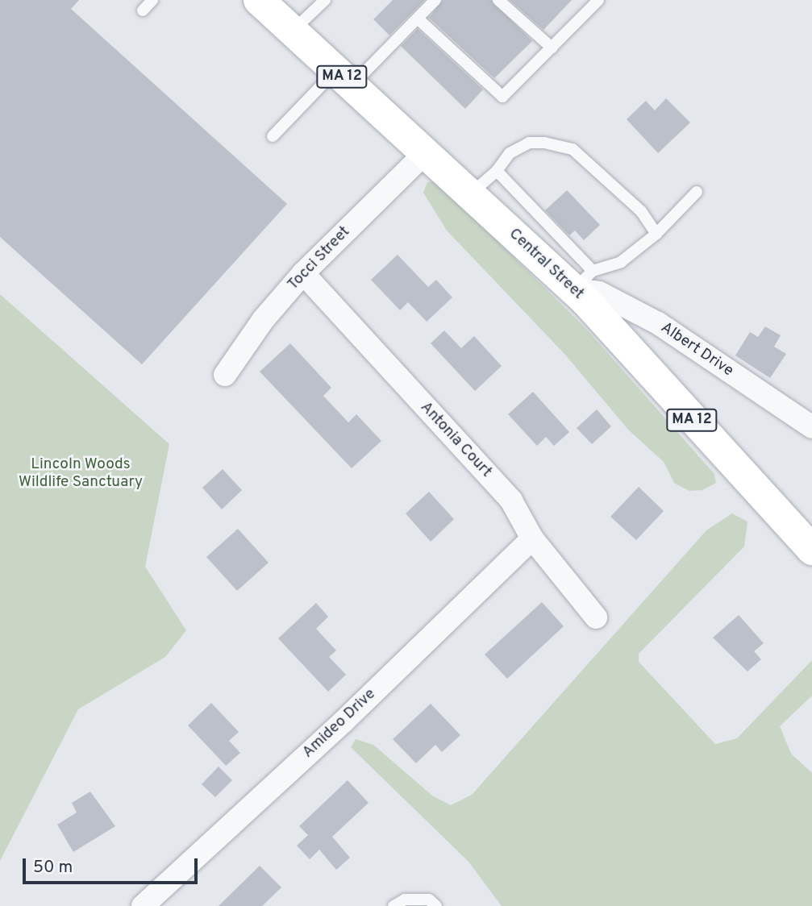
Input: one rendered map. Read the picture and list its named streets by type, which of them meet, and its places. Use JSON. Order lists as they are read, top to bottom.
{
  "streets": {
    "main road": ["MA 12", "Central Street"],
    "street": [
      "Tocci Street",
      "Albert Drive",
      "Antonia Court",
      "Amideo Drive"
    ]
  },
  "crossings": [
    ["Tocci Street", "Central Street"],
    ["Tocci Street", "Antonia Court"],
    ["Central Street", "Albert Drive"],
    ["Antonia Court", "Amideo Drive"]
  ],
  "parks": ["Lincoln Woods Wildlife Sanctuary"],
  "scale_bar": "50 m"
}
